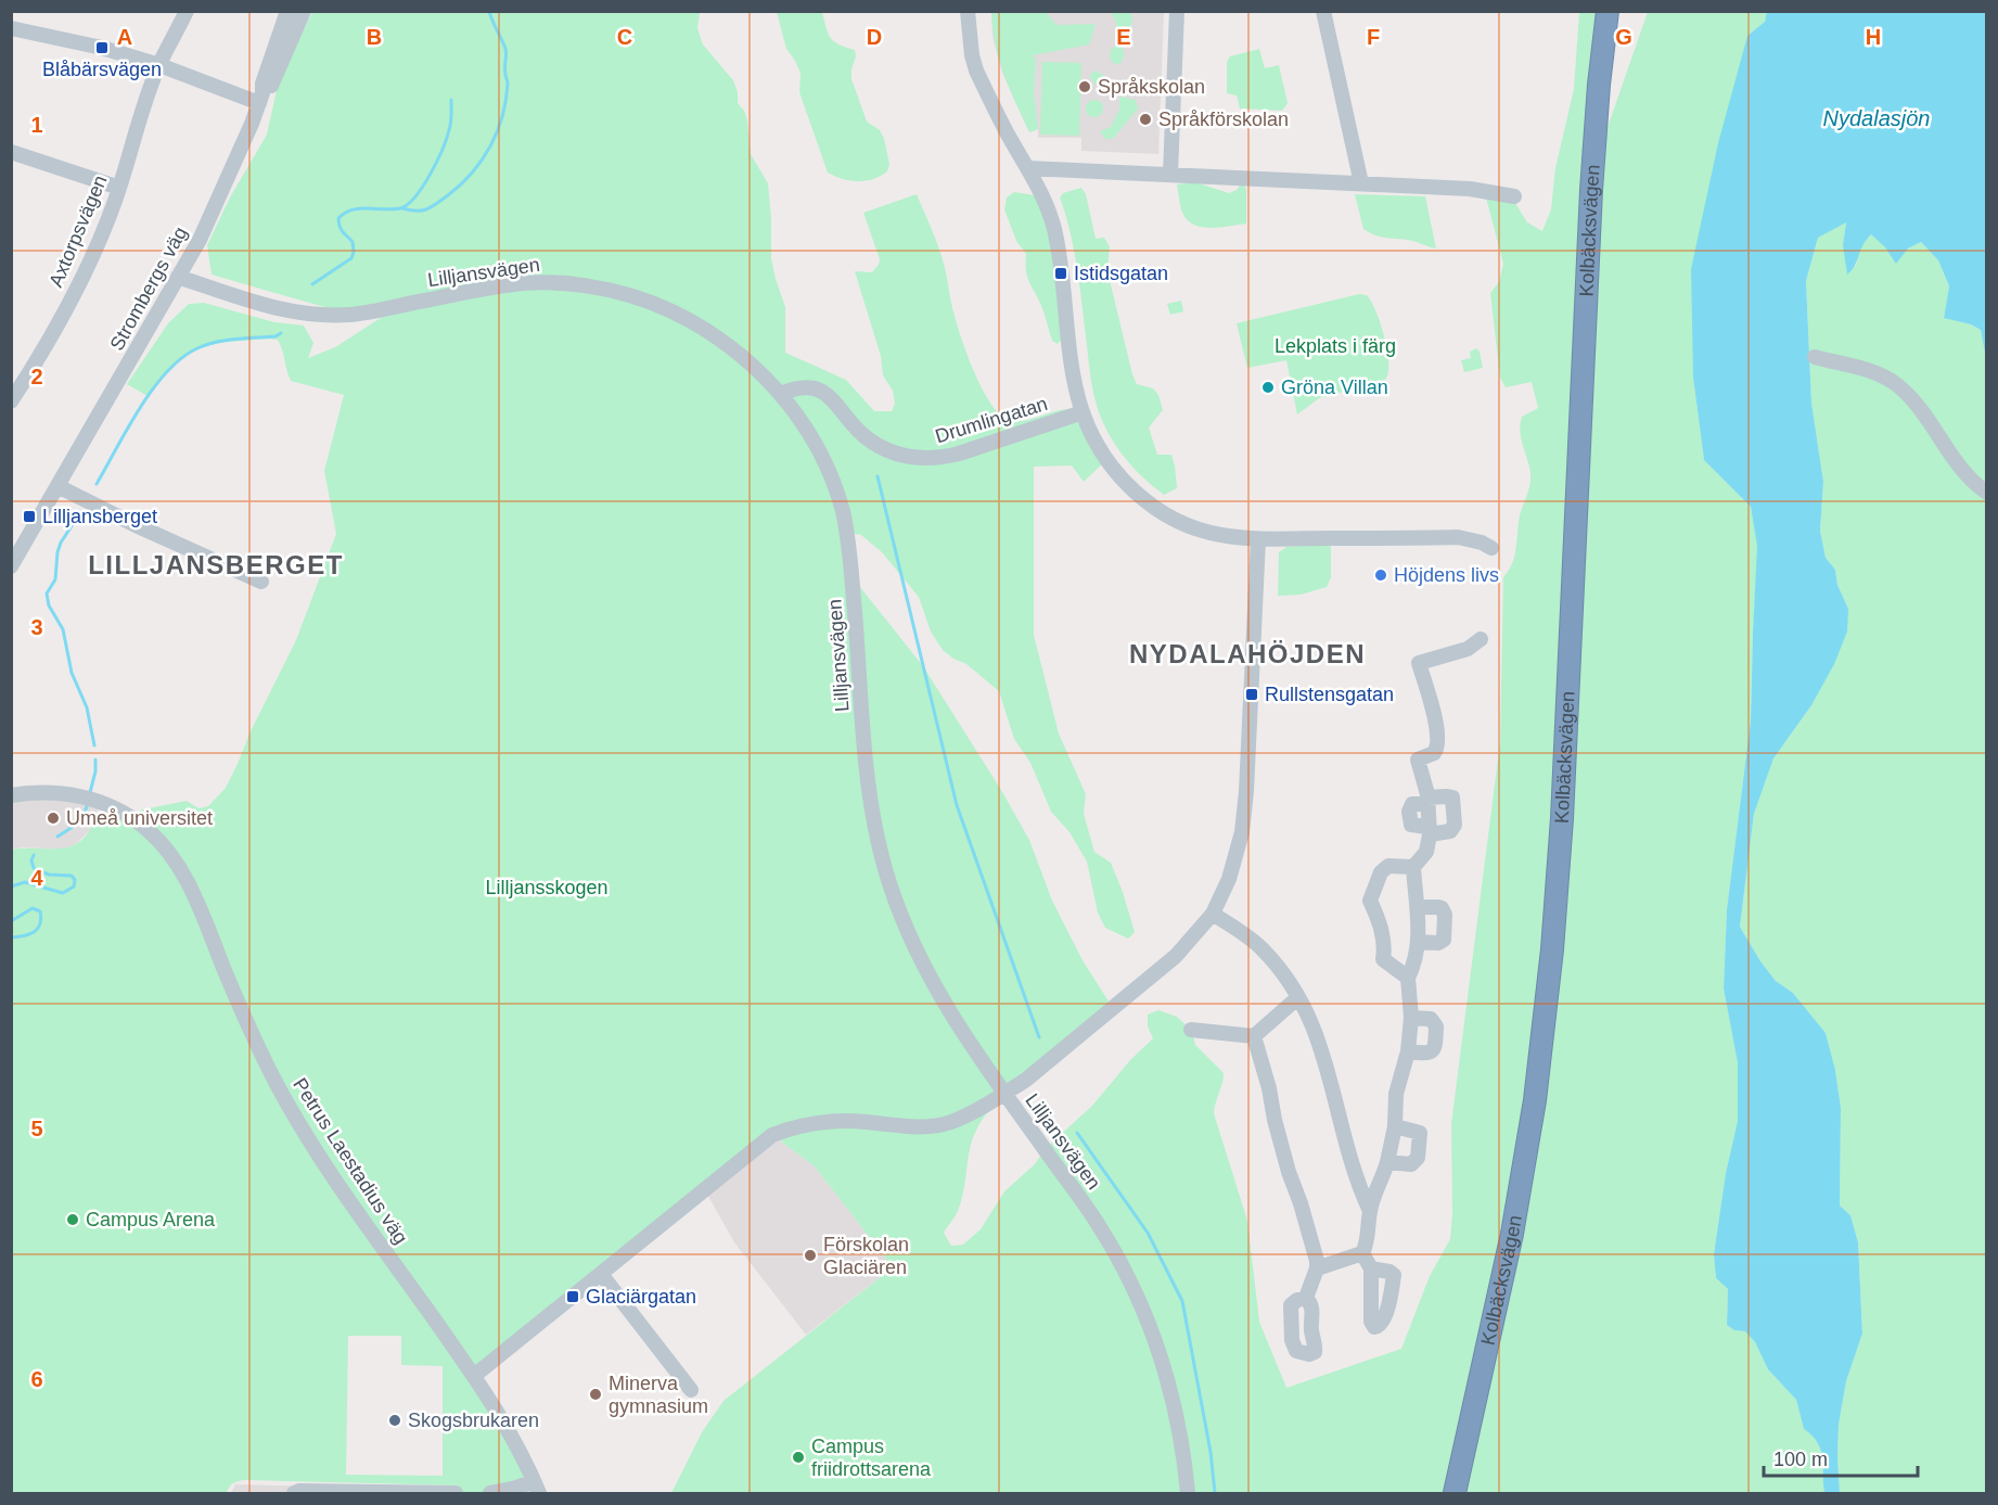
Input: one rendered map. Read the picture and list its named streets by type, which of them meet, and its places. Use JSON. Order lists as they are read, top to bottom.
{
  "streets": {
    "highway": ["Kolbäcksvägen"],
    "street": [
      "Axtorpsvägen",
      "Lilljansvägen",
      "Strombergs väg",
      "Drumlingatan",
      "Petrus Laestadius väg"
    ]
  },
  "crossings": [
    ["Lilljansvägen", "Strombergs väg"],
    ["Lilljansvägen", "Drumlingatan"]
  ],
  "districts": ["LILLJANSBERGET", "NYDALAHÖJDEN"],
  "water": ["Nydalasjön"],
  "parks": ["Lekplats i färg", "Lilljansskogen"],
  "places": {
    "transit": [
      "Blåbärsvägen",
      "Istidsgatan",
      "Lilljansberget",
      "Rullstensgatan",
      "Glaciärgatan"
    ],
    "other": [
      "Språkskolan",
      "Språkförskolan",
      "Gröna Villan",
      "Höjdens livs",
      "Umeå universitet",
      "Campus Arena",
      "Förskolan Glaciären",
      "Minerva gymnasium",
      "Skogsbrukaren",
      "Campus friidrottsarena"
    ]
  },
  "scale_bar": "100 m",
  "grid": {
    "columns": [
      "A",
      "B",
      "C",
      "D",
      "E",
      "F",
      "G",
      "H"
    ],
    "rows": [
      "1",
      "2",
      "3",
      "4",
      "5",
      "6"
    ]
  }
}
